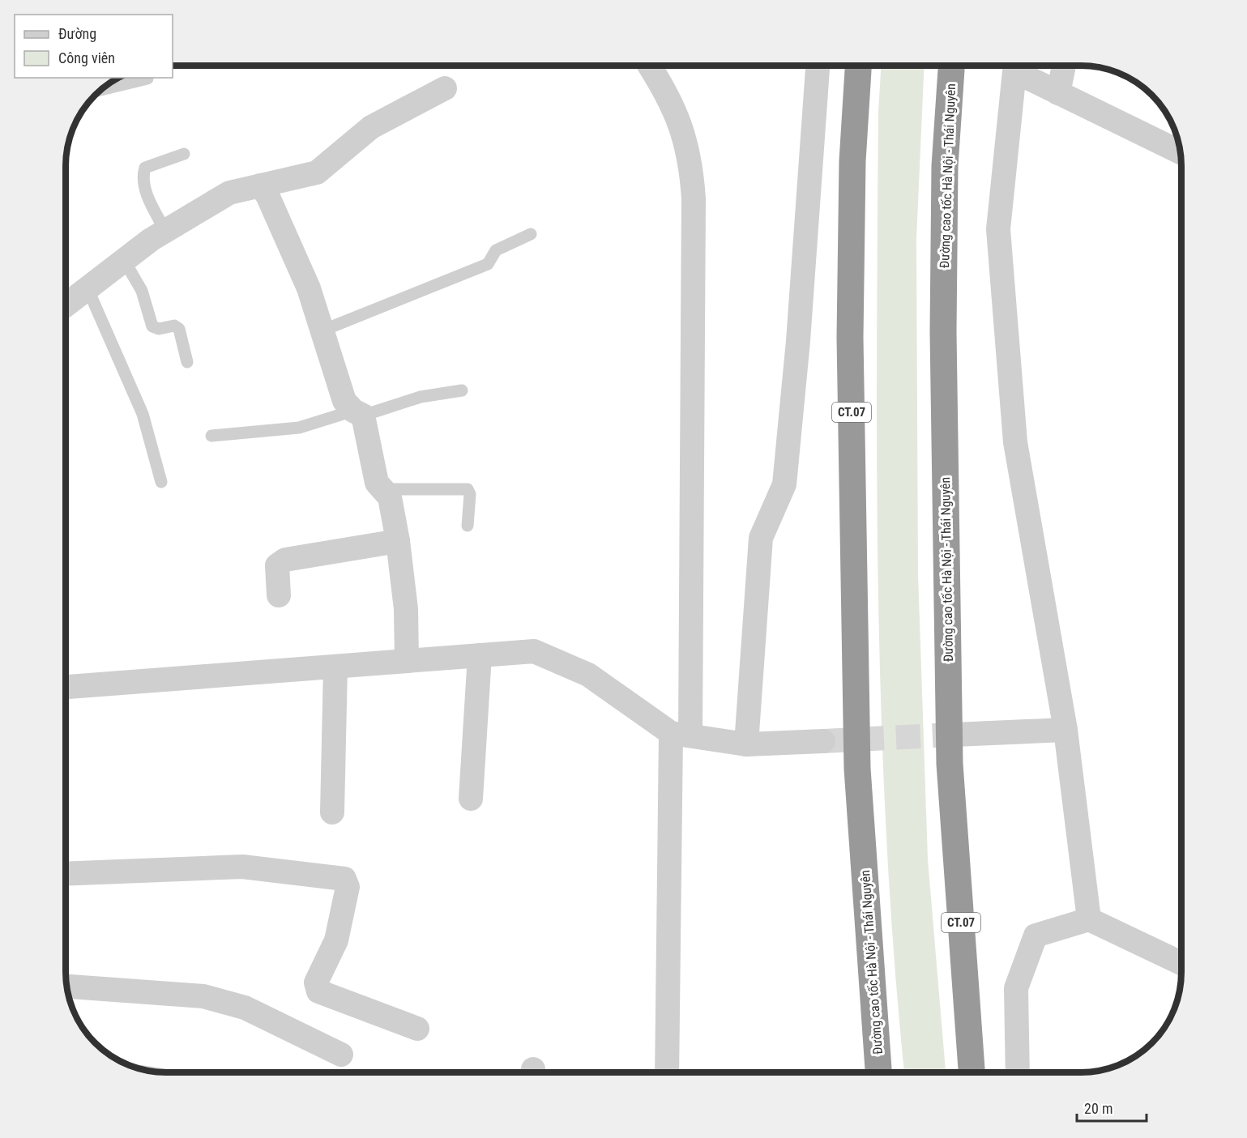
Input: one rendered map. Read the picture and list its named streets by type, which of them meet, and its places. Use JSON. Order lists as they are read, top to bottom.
{
  "streets": {
    "highway": ["Đường cao tốc Hà Nội - Thái Nguyên", "CT.07"]
  },
  "legend": ["Đường", "Công viên"],
  "scale_bar": "20 m"
}
